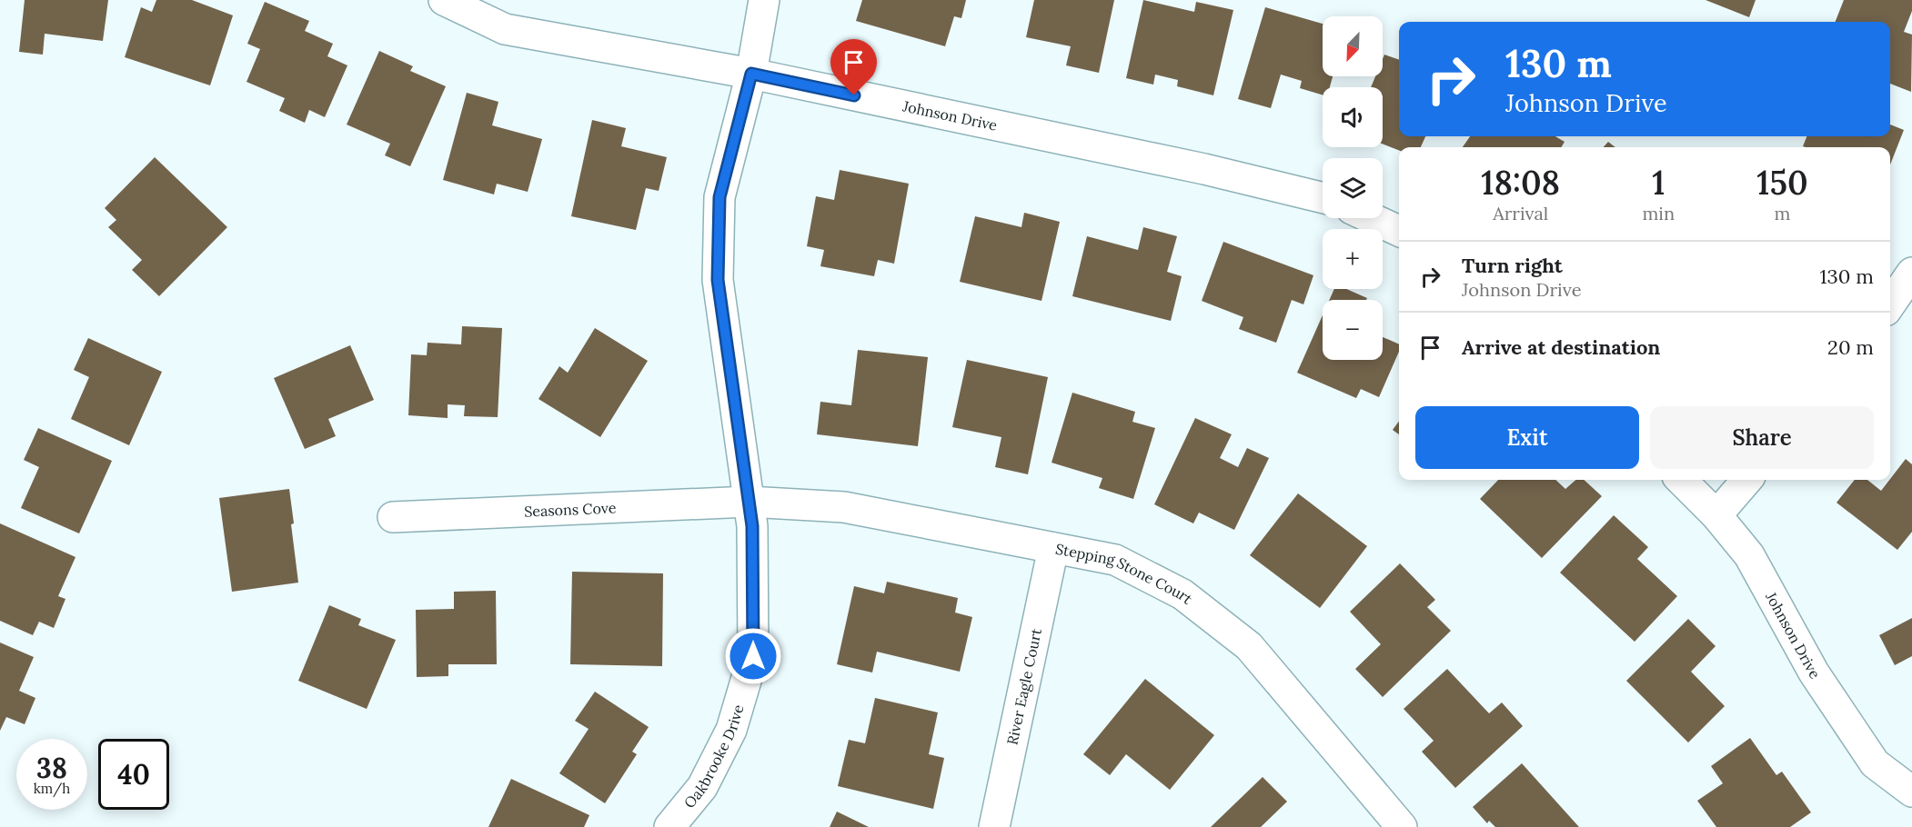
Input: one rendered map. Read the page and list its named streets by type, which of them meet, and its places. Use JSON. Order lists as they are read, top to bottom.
{
  "streets": {
    "street": [
      "Johnson Drive",
      "Seasons Cove",
      "Stepping Stone Court",
      "River Eagle Court",
      "Oakbrooke Drive"
    ]
  },
  "crossings": [
    ["Johnson Drive", "Oakbrooke Drive"],
    ["Seasons Cove", "Stepping Stone Court"],
    ["Seasons Cove", "Oakbrooke Drive"],
    ["Stepping Stone Court", "River Eagle Court"],
    ["Stepping Stone Court", "Oakbrooke Drive"]
  ],
  "north": "bottom left",
  "page": {
    "map_buttons": ["+", "−"],
    "turn": ["130 m", "Johnson Drive"],
    "eta": [
      "18:08",
      "Arrival",
      "1",
      "min",
      "150",
      "m"
    ],
    "list": [
      {
        "name": "Turn right",
        "note": "Johnson Drive",
        "value": "130 m"
      },
      {
        "name": "Arrive at destination",
        "value": "20 m"
      }
    ],
    "buttons": ["Exit", "Share"],
    "speed": "38 km/h",
    "limit": "40"
  }
}
